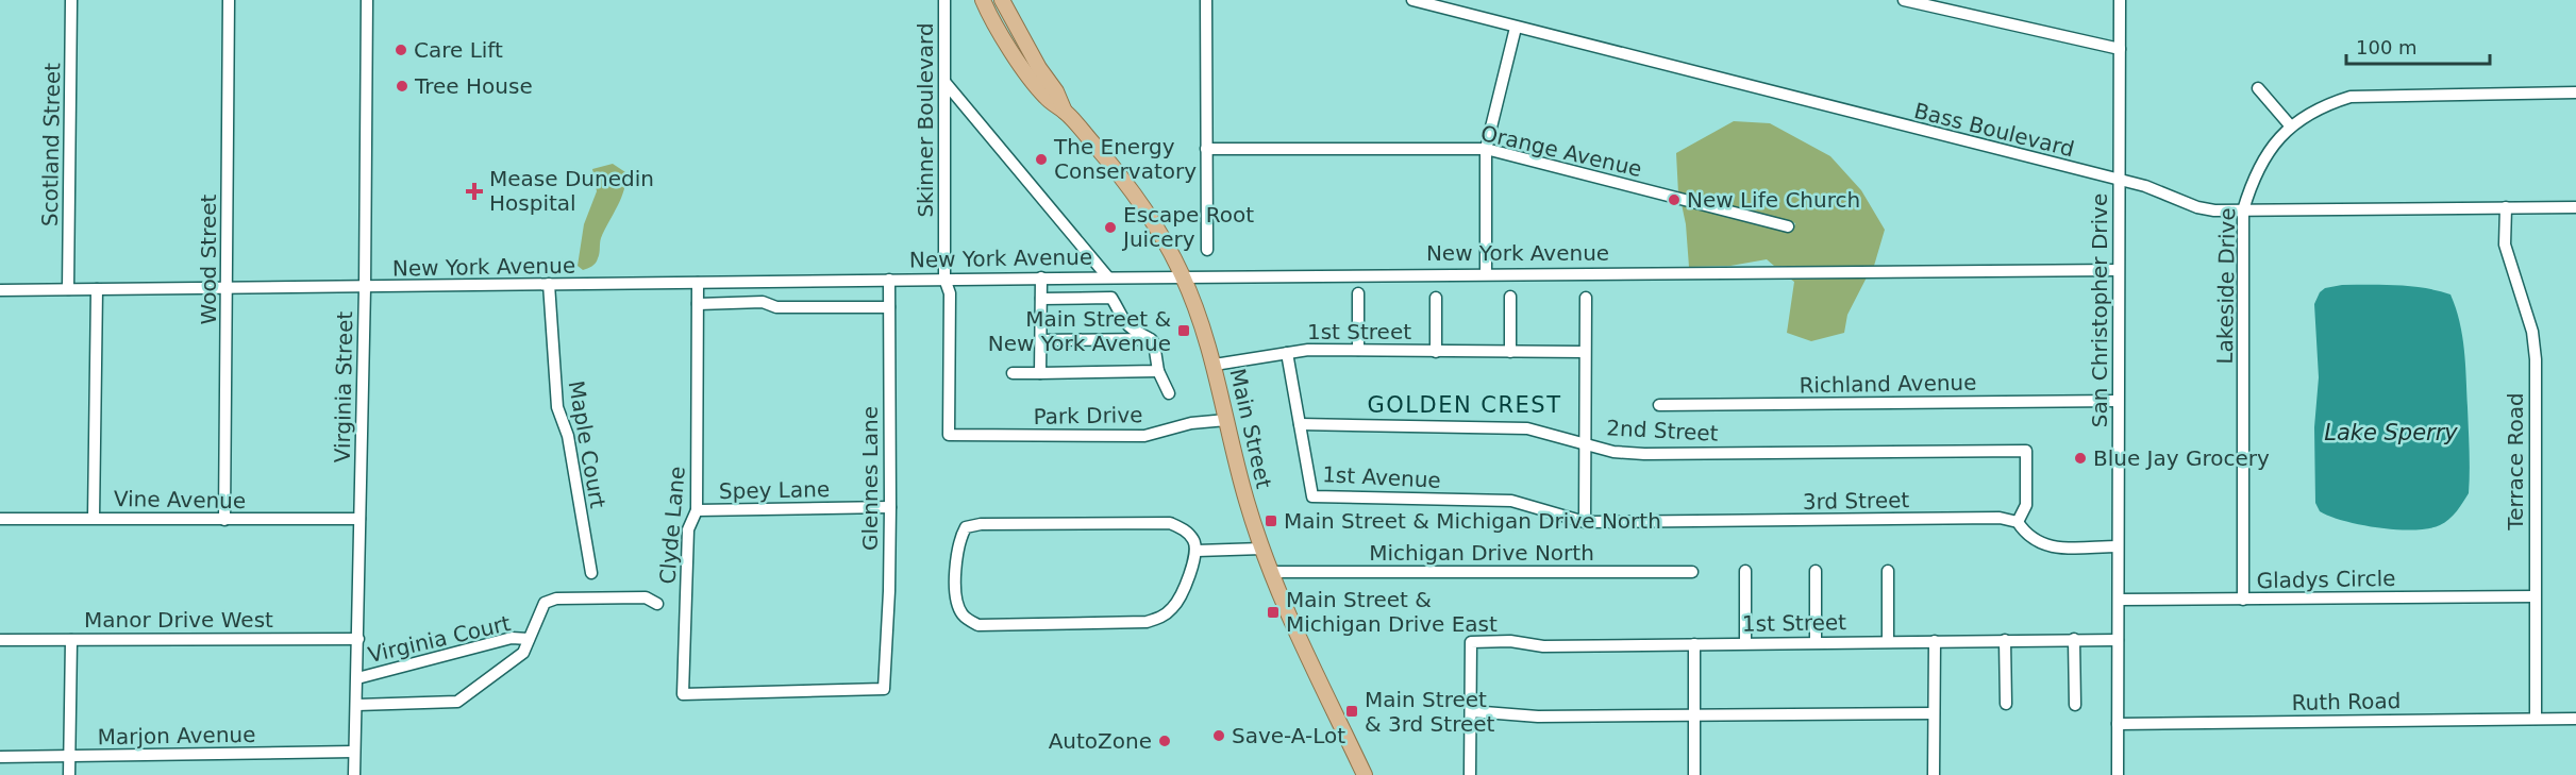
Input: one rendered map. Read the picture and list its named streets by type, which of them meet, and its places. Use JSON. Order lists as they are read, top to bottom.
{
  "streets": {
    "main road": ["Main Street"],
    "street": [
      "Skinner Boulevard",
      "Bass Boulevard",
      "Scotland Street",
      "Orange Avenue",
      "New York Avenue",
      "Wood Street",
      "Lakeside Drive",
      "San Christopher Drive",
      "1st Street",
      "Richland Avenue",
      "Virginia Street",
      "Park Drive",
      "2nd Street",
      "Maple Court",
      "Terrace Road",
      "1st Avenue",
      "Glennes Lane",
      "Spey Lane",
      "Vine Avenue",
      "3rd Street",
      "Clyde Lane",
      "Michigan Drive North",
      "Gladys Circle",
      "Manor Drive West",
      "Virginia Court",
      "Ruth Road",
      "Marjon Avenue"
    ]
  },
  "crossings": [
    ["Skinner Boulevard", "New York Avenue"],
    ["Skinner Boulevard", "Park Drive"],
    ["Bass Boulevard", "Lakeside Drive"],
    ["Bass Boulevard", "San Christopher Drive"],
    ["Bass Boulevard", "Terrace Road"],
    ["Scotland Street", "New York Avenue"],
    ["New York Avenue", "Wood Street"],
    ["New York Avenue", "San Christopher Drive"],
    ["New York Avenue", "Virginia Street"],
    ["New York Avenue", "Main Street"],
    ["New York Avenue", "Maple Court"],
    ["New York Avenue", "Glennes Lane"],
    ["New York Avenue", "Clyde Lane"],
    ["Wood Street", "Vine Avenue"],
    ["Lakeside Drive", "Gladys Circle"],
    ["San Christopher Drive", "1st Street"],
    ["San Christopher Drive", "Richland Avenue"],
    ["San Christopher Drive", "Gladys Circle"],
    ["San Christopher Drive", "Ruth Road"],
    ["1st Street", "1st Avenue"],
    ["Virginia Street", "Vine Avenue"],
    ["Virginia Street", "Manor Drive West"],
    ["Virginia Street", "Virginia Court"],
    ["Virginia Street", "Marjon Avenue"],
    ["Park Drive", "Main Street"],
    ["Main Street", "Michigan Drive North"],
    ["2nd Street", "1st Avenue"],
    ["2nd Street", "3rd Street"],
    ["Terrace Road", "Gladys Circle"],
    ["Terrace Road", "Ruth Road"],
    ["1st Avenue", "3rd Street"],
    ["Glennes Lane", "Spey Lane"],
    ["Glennes Lane", "Clyde Lane"],
    ["Spey Lane", "Clyde Lane"]
  ],
  "districts": ["GOLDEN CREST"],
  "water": ["Lake Sperry"],
  "places": {
    "other": [
      "Care Lift",
      "Tree House",
      "The Energy Conservatory",
      "New Life Church",
      "Escape Root Juicery",
      "Blue Jay Grocery",
      "Save-A-Lot",
      "AutoZone"
    ],
    "health": ["Mease Dunedin Hospital"],
    "transit": [
      "Main Street & New York Avenue",
      "Main Street & Michigan Drive North",
      "Main Street & Michigan Drive East",
      "Main Street & 3rd Street"
    ]
  },
  "scale_bar": "100 m"
}
